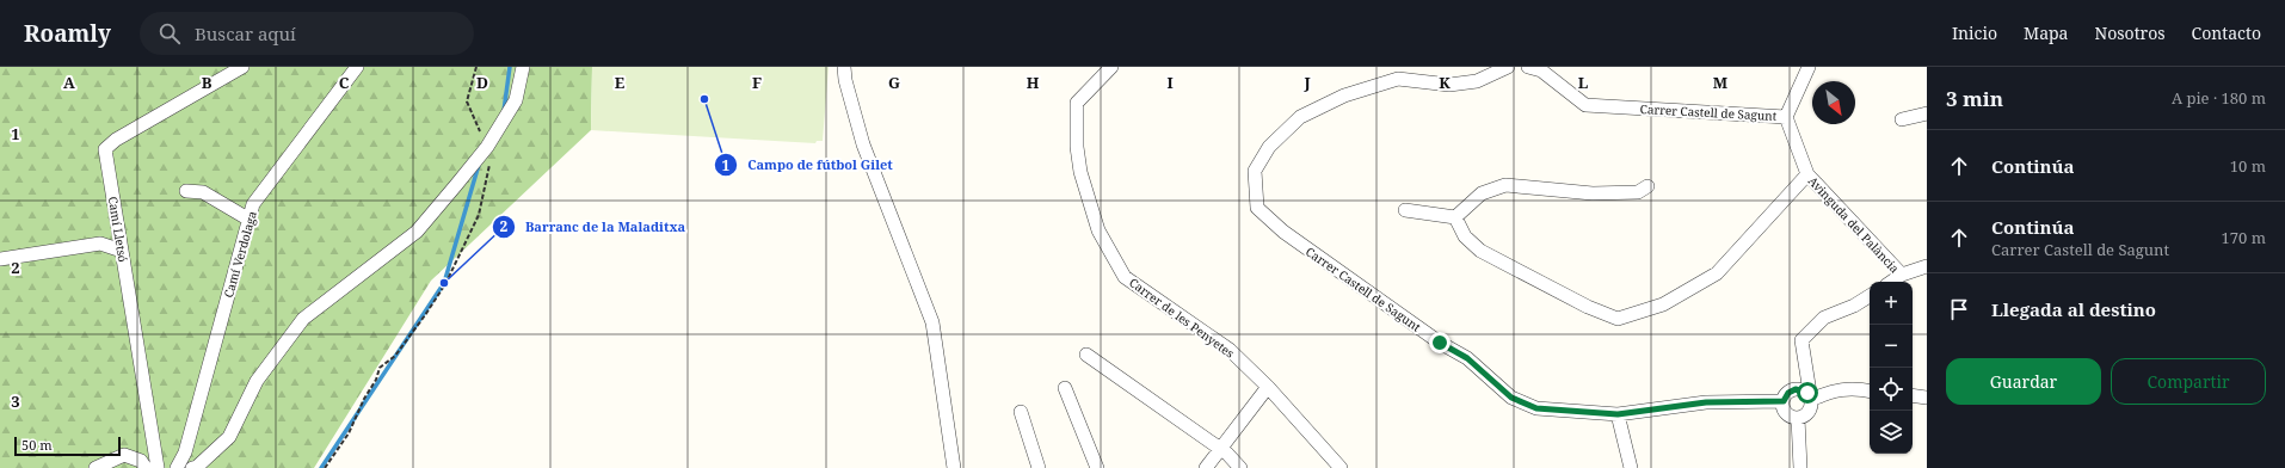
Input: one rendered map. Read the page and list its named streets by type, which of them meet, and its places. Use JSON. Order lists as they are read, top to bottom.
{
  "streets": {
    "street": [
      "Carrer Castell de Sagunt",
      "Avinguda del Palància",
      "Camí Lletsó",
      "Camí Verdolaga",
      "Carrer de les Penyetes"
    ]
  },
  "crossings": [
    ["Carrer Castell de Sagunt", "Avinguda del Palància"]
  ],
  "places": ["Campo de fútbol Gilet", "Barranc de la Maladitxa"],
  "scale_bar": "50 m",
  "north": "bottom right",
  "page": {
    "header": "Roamly",
    "search": "Buscar aquí",
    "nav": [
      "Inicio",
      "Mapa",
      "Nosotros",
      "Contacto"
    ],
    "heading": ["3 min", "A pie · 180 m"],
    "list": [
      ["Continúa", "10 m"],
      ["Continúa", "Carrer Castell de Sagunt", "170 m"],
      "Llegada al destino"
    ],
    "map_buttons": ["+", "−"],
    "buttons": ["Guardar", "Compartir"],
    "scale": "50 m"
  },
  "grid": {
    "columns": [
      "A",
      "B",
      "C",
      "D",
      "E",
      "F",
      "G",
      "H",
      "I",
      "J",
      "K",
      "L",
      "M"
    ],
    "rows": ["1", "2", "3"]
  }
}
